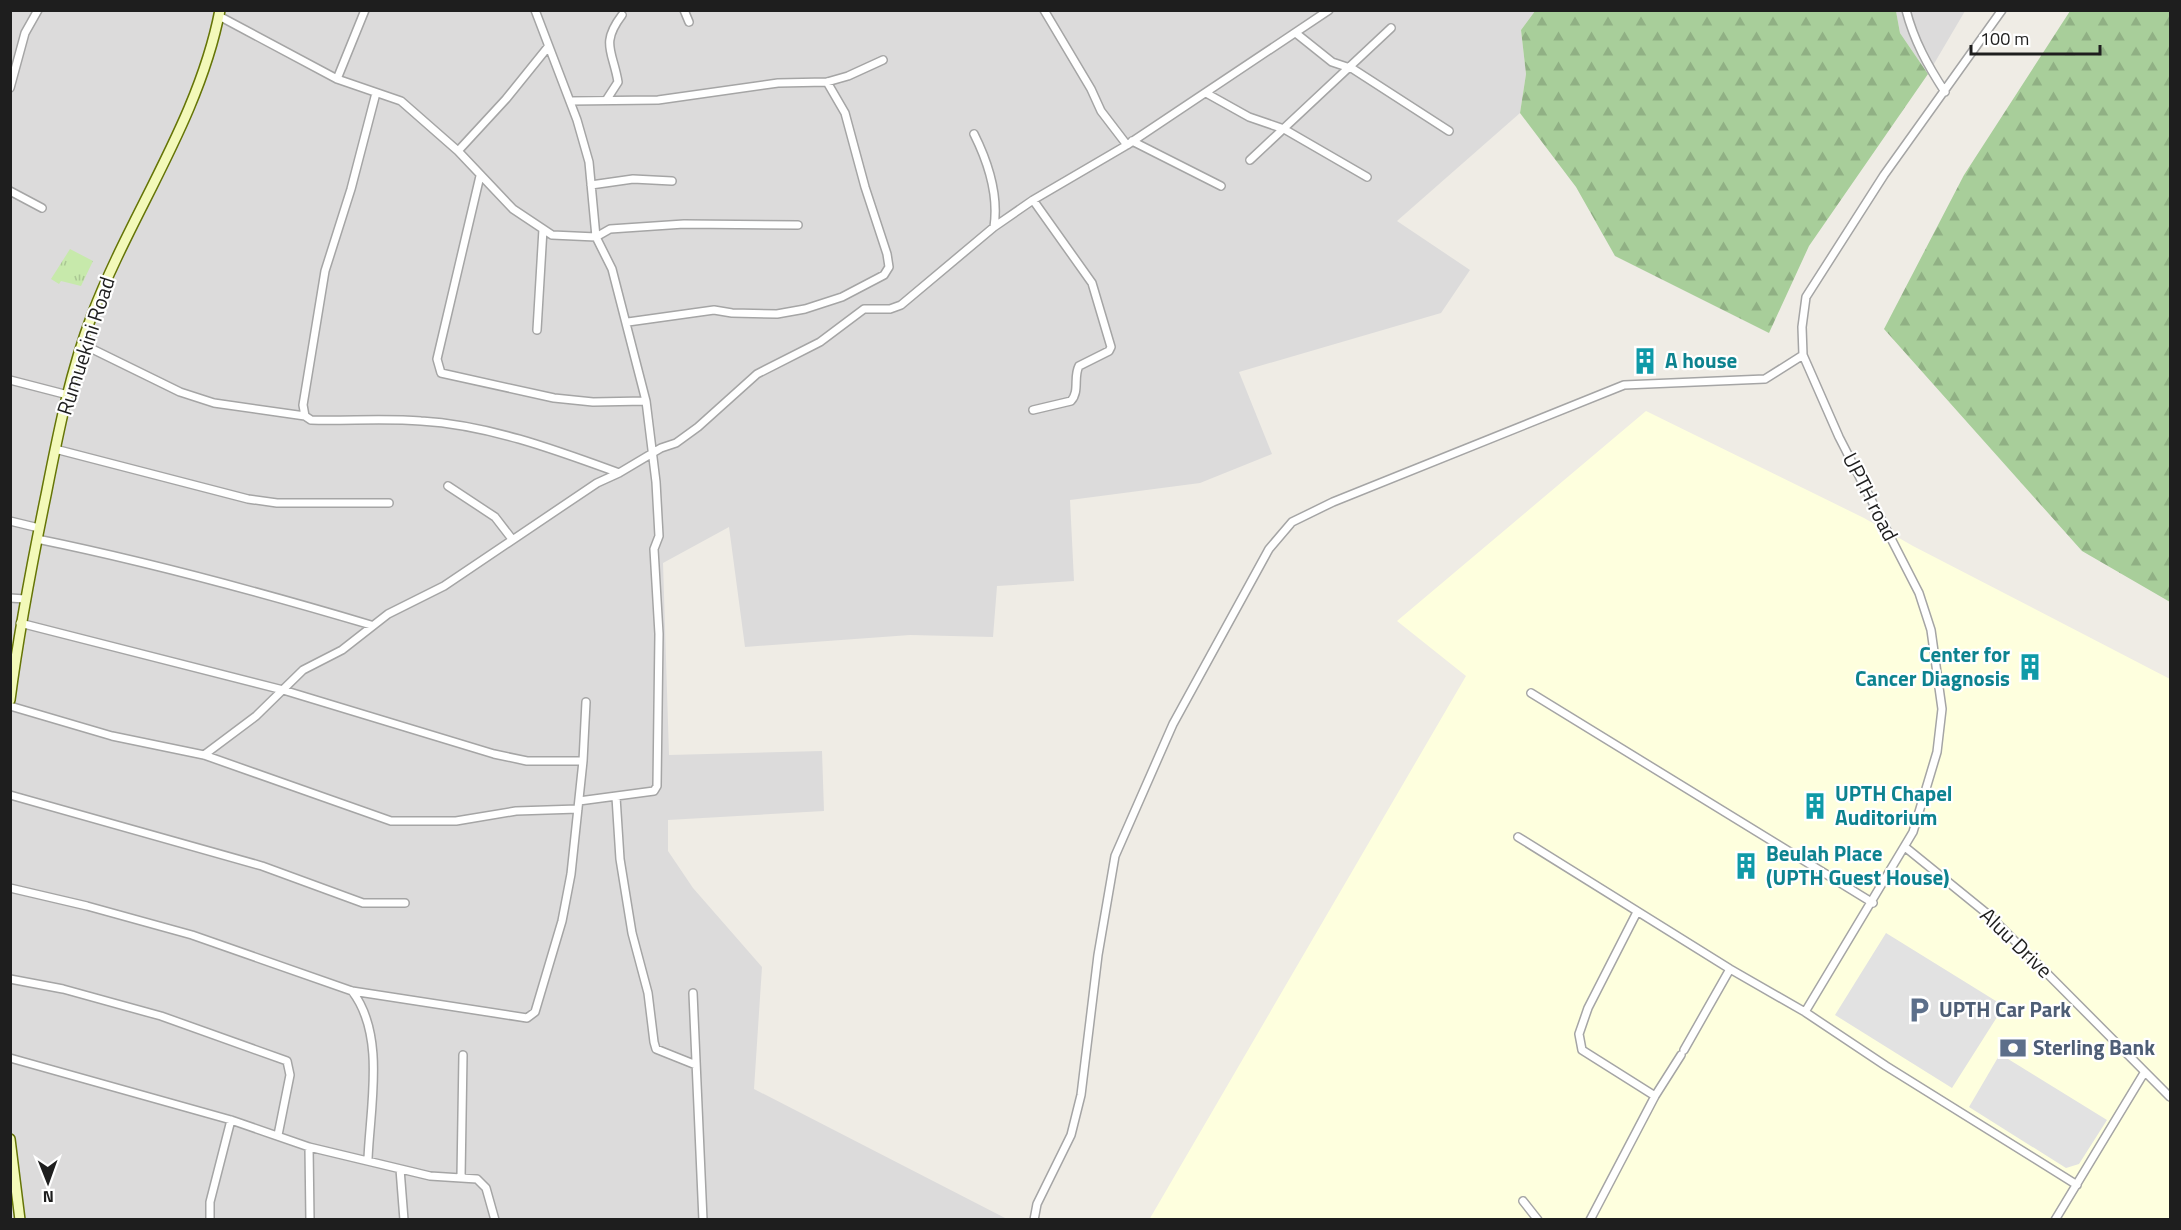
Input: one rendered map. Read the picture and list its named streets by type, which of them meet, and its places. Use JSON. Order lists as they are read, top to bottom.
{
  "streets": {
    "street": ["Rumuekini Road", "UPTH road", "Aluu Drive"]
  },
  "crossings": [
    ["UPTH road", "Aluu Drive"]
  ],
  "places": {
    "building": [
      "A house",
      "Center for Cancer Diagnosis",
      "UPTH Chapel Auditorium",
      "Beulah Place (UPTH Guest House)"
    ],
    "parking": ["UPTH Car Park"],
    "bank": ["Sterling Bank"]
  },
  "scale_bar": "100 m",
  "north": "bottom"
}
